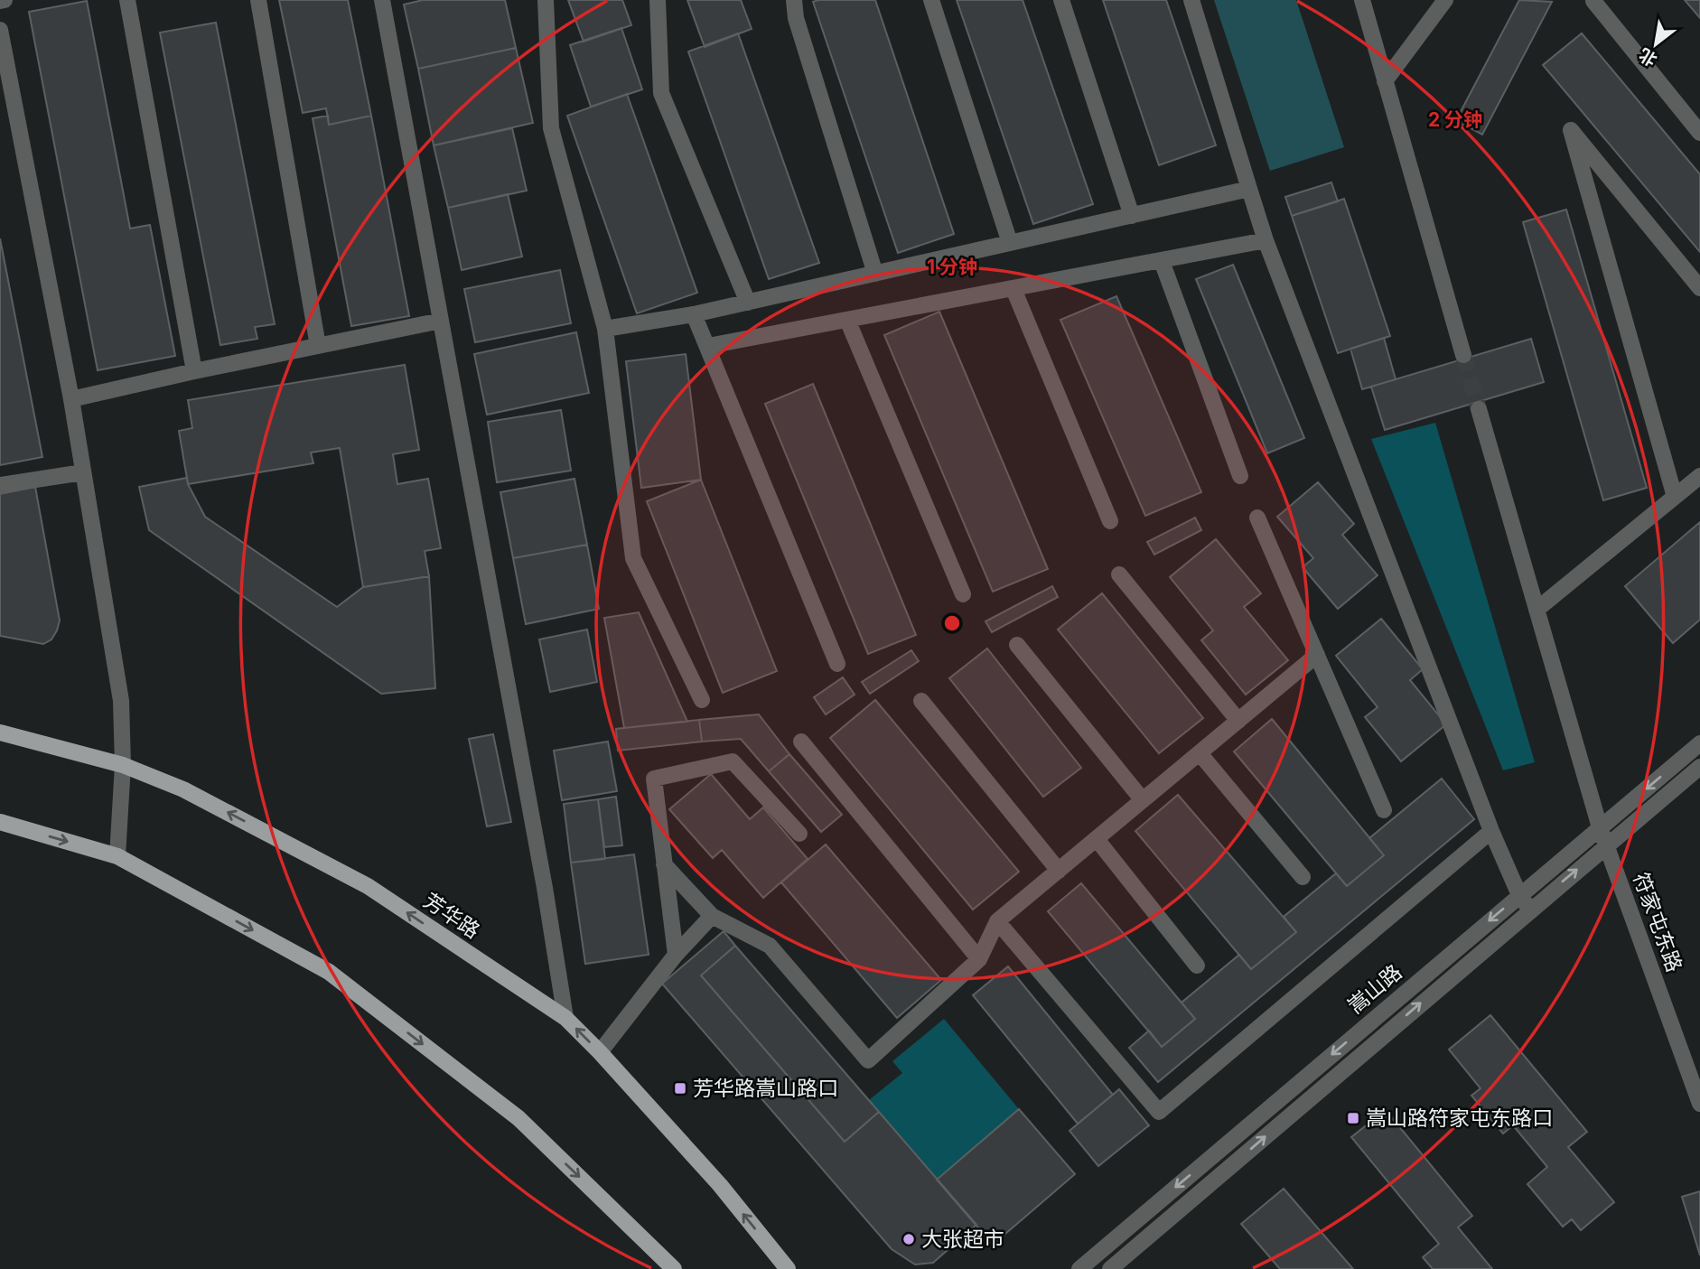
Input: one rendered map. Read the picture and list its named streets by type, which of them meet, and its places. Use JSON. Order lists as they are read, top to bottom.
{
  "streets": {
    "main road": ["芳华路"],
    "street": ["符家屯东路", "嵩山路"]
  },
  "crossings": [
    ["符家屯东路", "嵩山路"]
  ],
  "places": {
    "transit": ["芳华路嵩山路口", "嵩山路符家屯东路口"],
    "other": ["大张超市"]
  },
  "north": "bottom left",
  "rings": ["2 分钟", "1 分钟"]
}
